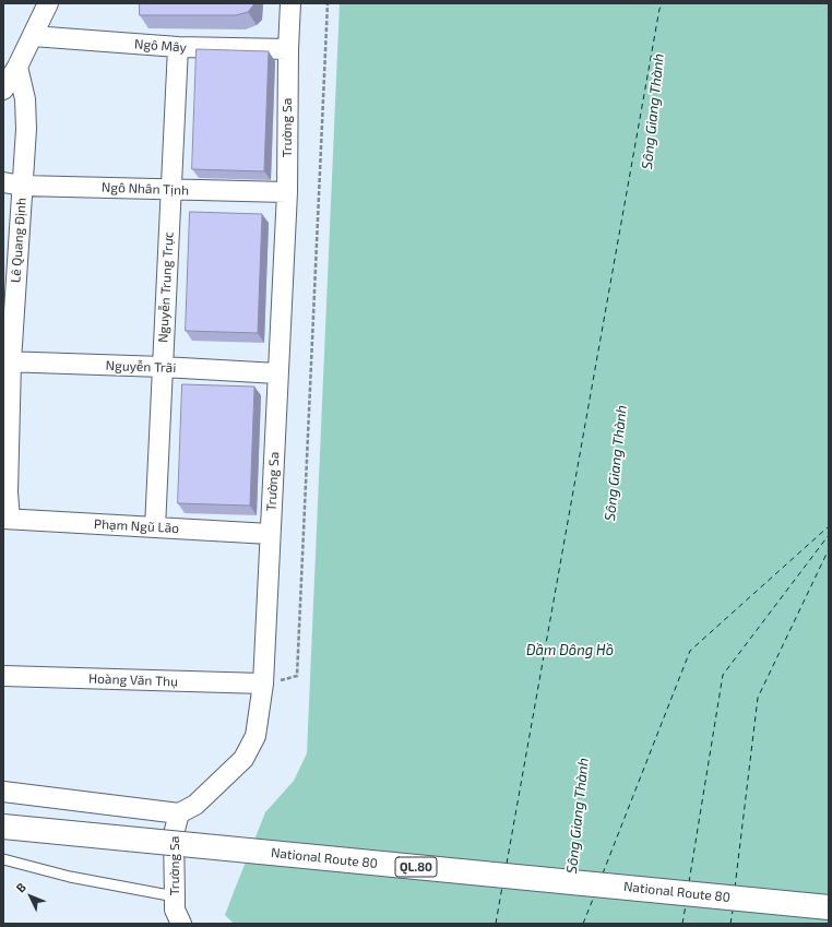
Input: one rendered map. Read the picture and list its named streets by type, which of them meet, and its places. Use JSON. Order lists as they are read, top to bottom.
{
  "streets": {
    "highway": ["National Route 80", "QL.80"],
    "street": [
      "Ngô Mây",
      "Trường Sa",
      "Ngô Nhân Tịnh",
      "Lê Quang Định",
      "Nguyễn Trung Trực",
      "Nguyễn Trãi",
      "Phạm Ngũ Lão",
      "Hoàng Văn Thụ"
    ]
  },
  "crossings": [
    ["Ngô Mây", "Trường Sa"],
    ["Ngô Mây", "Nguyễn Trung Trực"],
    ["Trường Sa", "Ngô Nhân Tịnh"],
    ["Trường Sa", "Nguyễn Trãi"],
    ["Trường Sa", "Phạm Ngũ Lão"],
    ["Trường Sa", "Hoàng Văn Thụ"],
    ["Ngô Nhân Tịnh", "Lê Quang Định"],
    ["Ngô Nhân Tịnh", "Nguyễn Trung Trực"],
    ["Lê Quang Định", "Nguyễn Trãi"],
    ["Lê Quang Định", "Phạm Ngũ Lão"],
    ["Nguyễn Trung Trực", "Nguyễn Trãi"],
    ["Nguyễn Trung Trực", "Phạm Ngũ Lão"]
  ],
  "water": ["Sông Giang Thành", "Đầm Đông Hồ"],
  "north": "top left"
}
